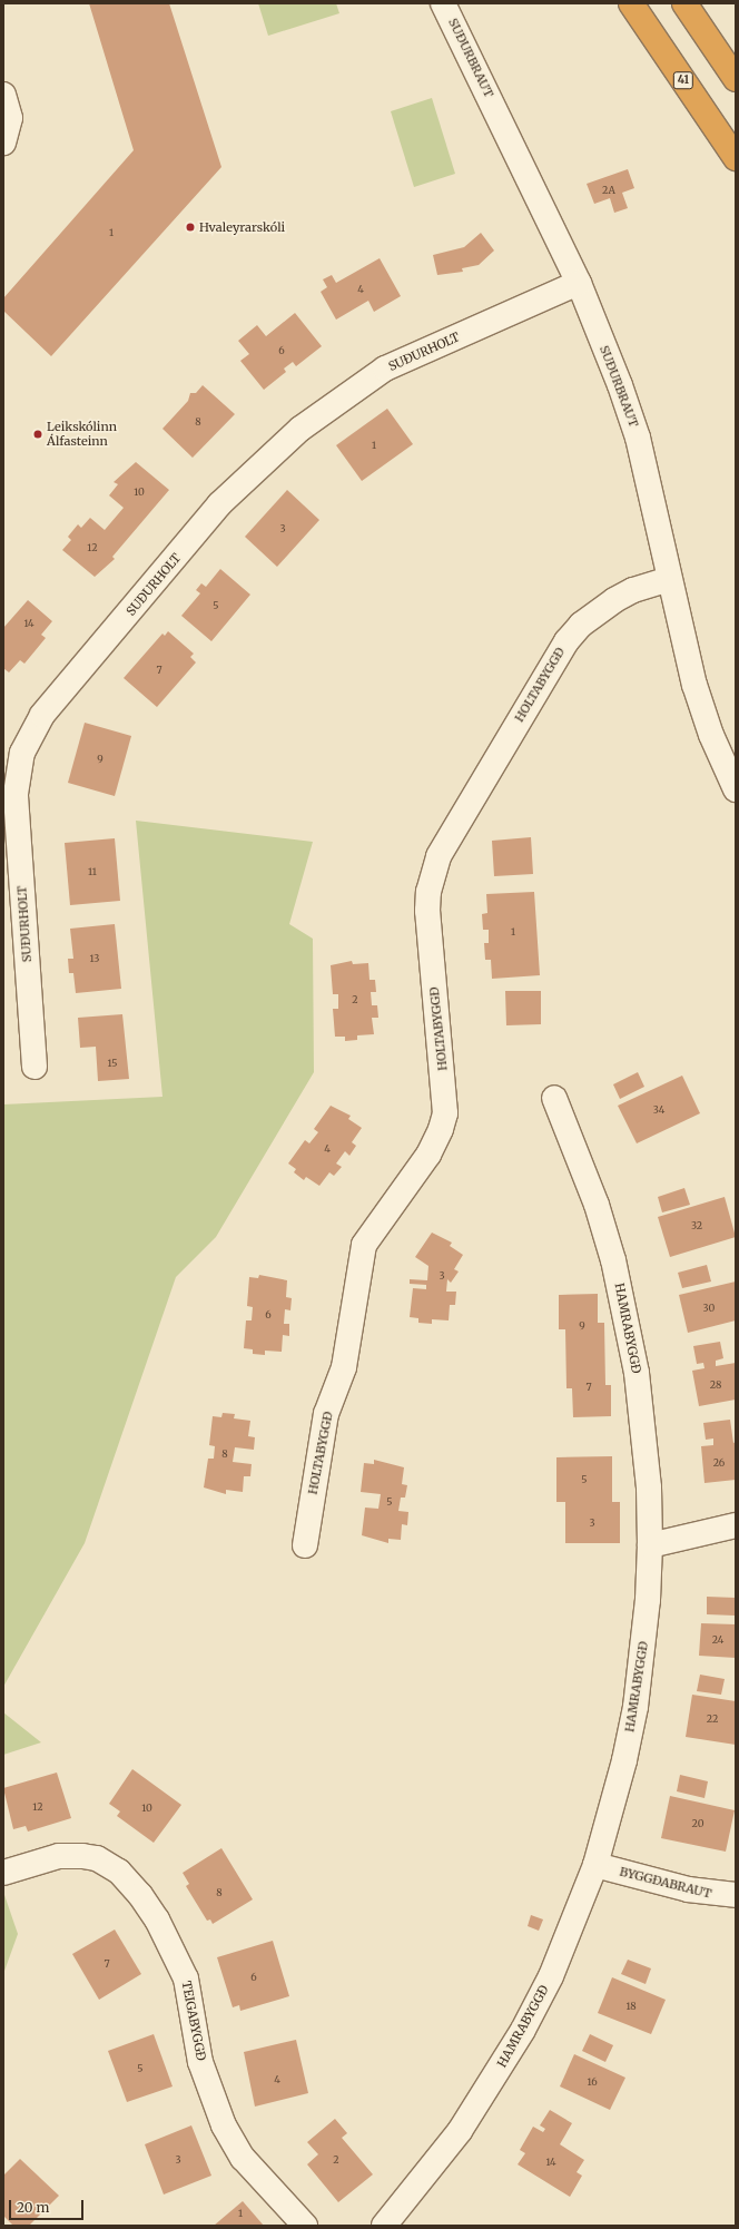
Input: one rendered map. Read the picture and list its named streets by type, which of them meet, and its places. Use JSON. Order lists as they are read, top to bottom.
{
  "streets": {
    "highway": ["41"],
    "street": [
      "SUÐURBRAUT",
      "SUÐURHOLT",
      "HOLTABYGGÐ",
      "HAMRABYGGÐ",
      "BYGGÐABRAUT",
      "TEIGABYGGÐ"
    ]
  },
  "crossings": [
    ["SUÐURBRAUT", "SUÐURHOLT"],
    ["SUÐURBRAUT", "HOLTABYGGÐ"],
    ["HAMRABYGGÐ", "BYGGÐABRAUT"]
  ],
  "places": ["Hvaleyrarskóli", "Leikskólinn Álfasteinn"],
  "house_numbers": [
    "2A",
    "1",
    "4",
    "6",
    "8",
    "1",
    "10",
    "3",
    "12",
    "5",
    "14",
    "7",
    "9",
    "11",
    "1",
    "13",
    "2",
    "15",
    "34",
    "4",
    "32",
    "3",
    "30",
    "6",
    "9",
    "28",
    "7",
    "8",
    "26",
    "5",
    "5",
    "3",
    "24",
    "22",
    "12",
    "10",
    "20",
    "8",
    "7",
    "6",
    "18",
    "5",
    "4",
    "16",
    "3",
    "2",
    "14",
    "1"
  ],
  "scale_bar": "20 m"
}
